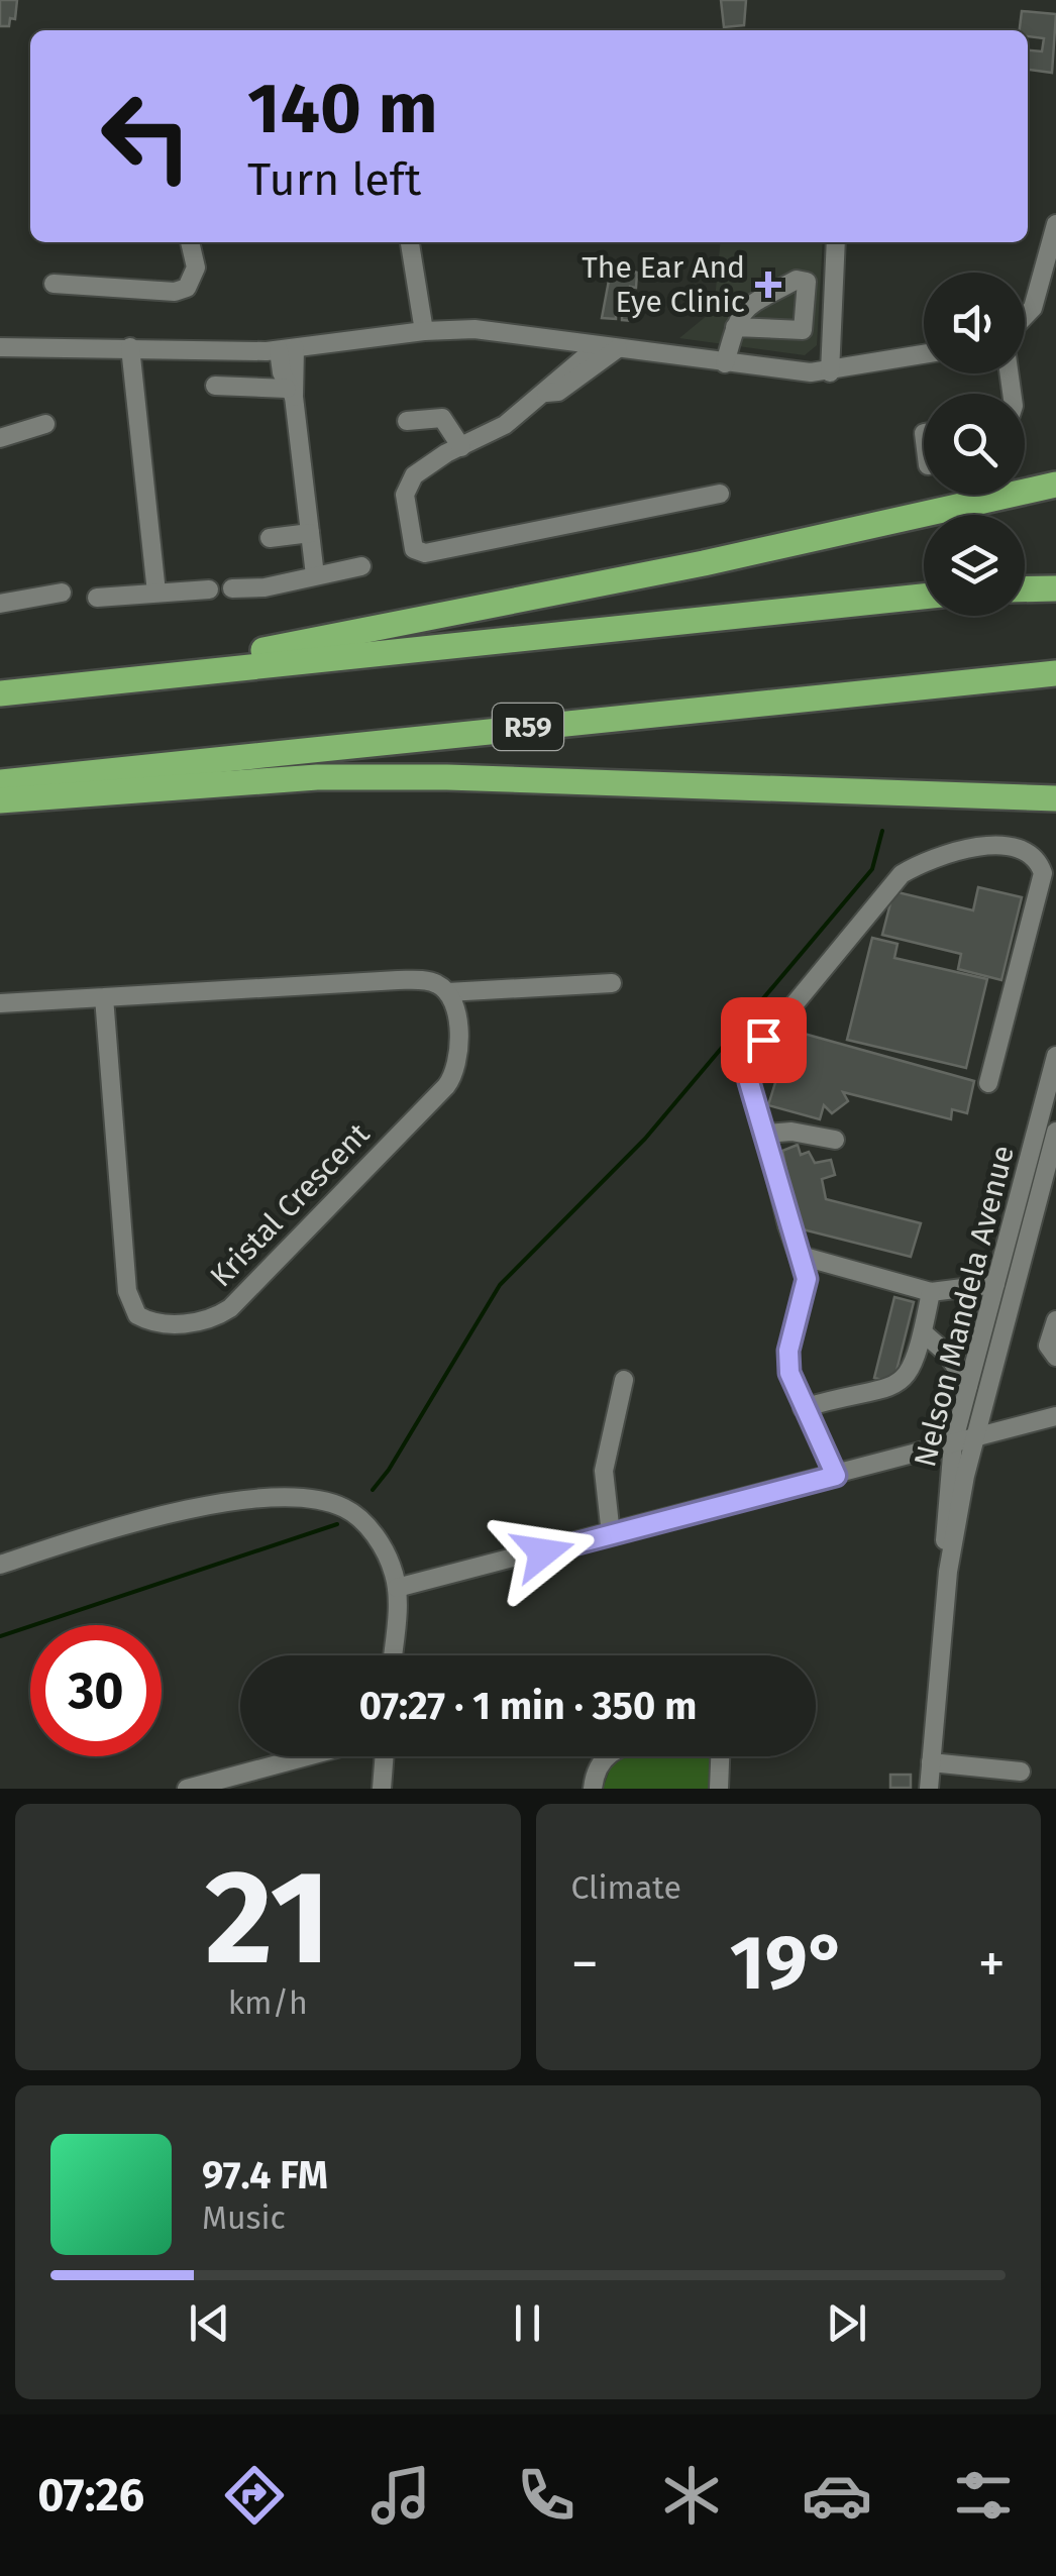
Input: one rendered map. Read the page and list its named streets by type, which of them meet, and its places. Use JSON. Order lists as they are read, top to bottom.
{
  "streets": {
    "highway": ["R59"],
    "street": ["Kristal Crescent", "Nelson Mandela Avenue"]
  },
  "places": {
    "health": ["The Ear And Eye Clinic"]
  },
  "page": {
    "turn": ["140 m", "Turn left"],
    "limit": "30",
    "trip": "07:27 · 1 min · 350 m",
    "tile": [
      ["21", "km/h"],
      "Climate"
    ],
    "heat": ["−", "19°", "+"],
    "song": ["97.4 FM", "Music"],
    "tabs": "07:26"
  }
}
